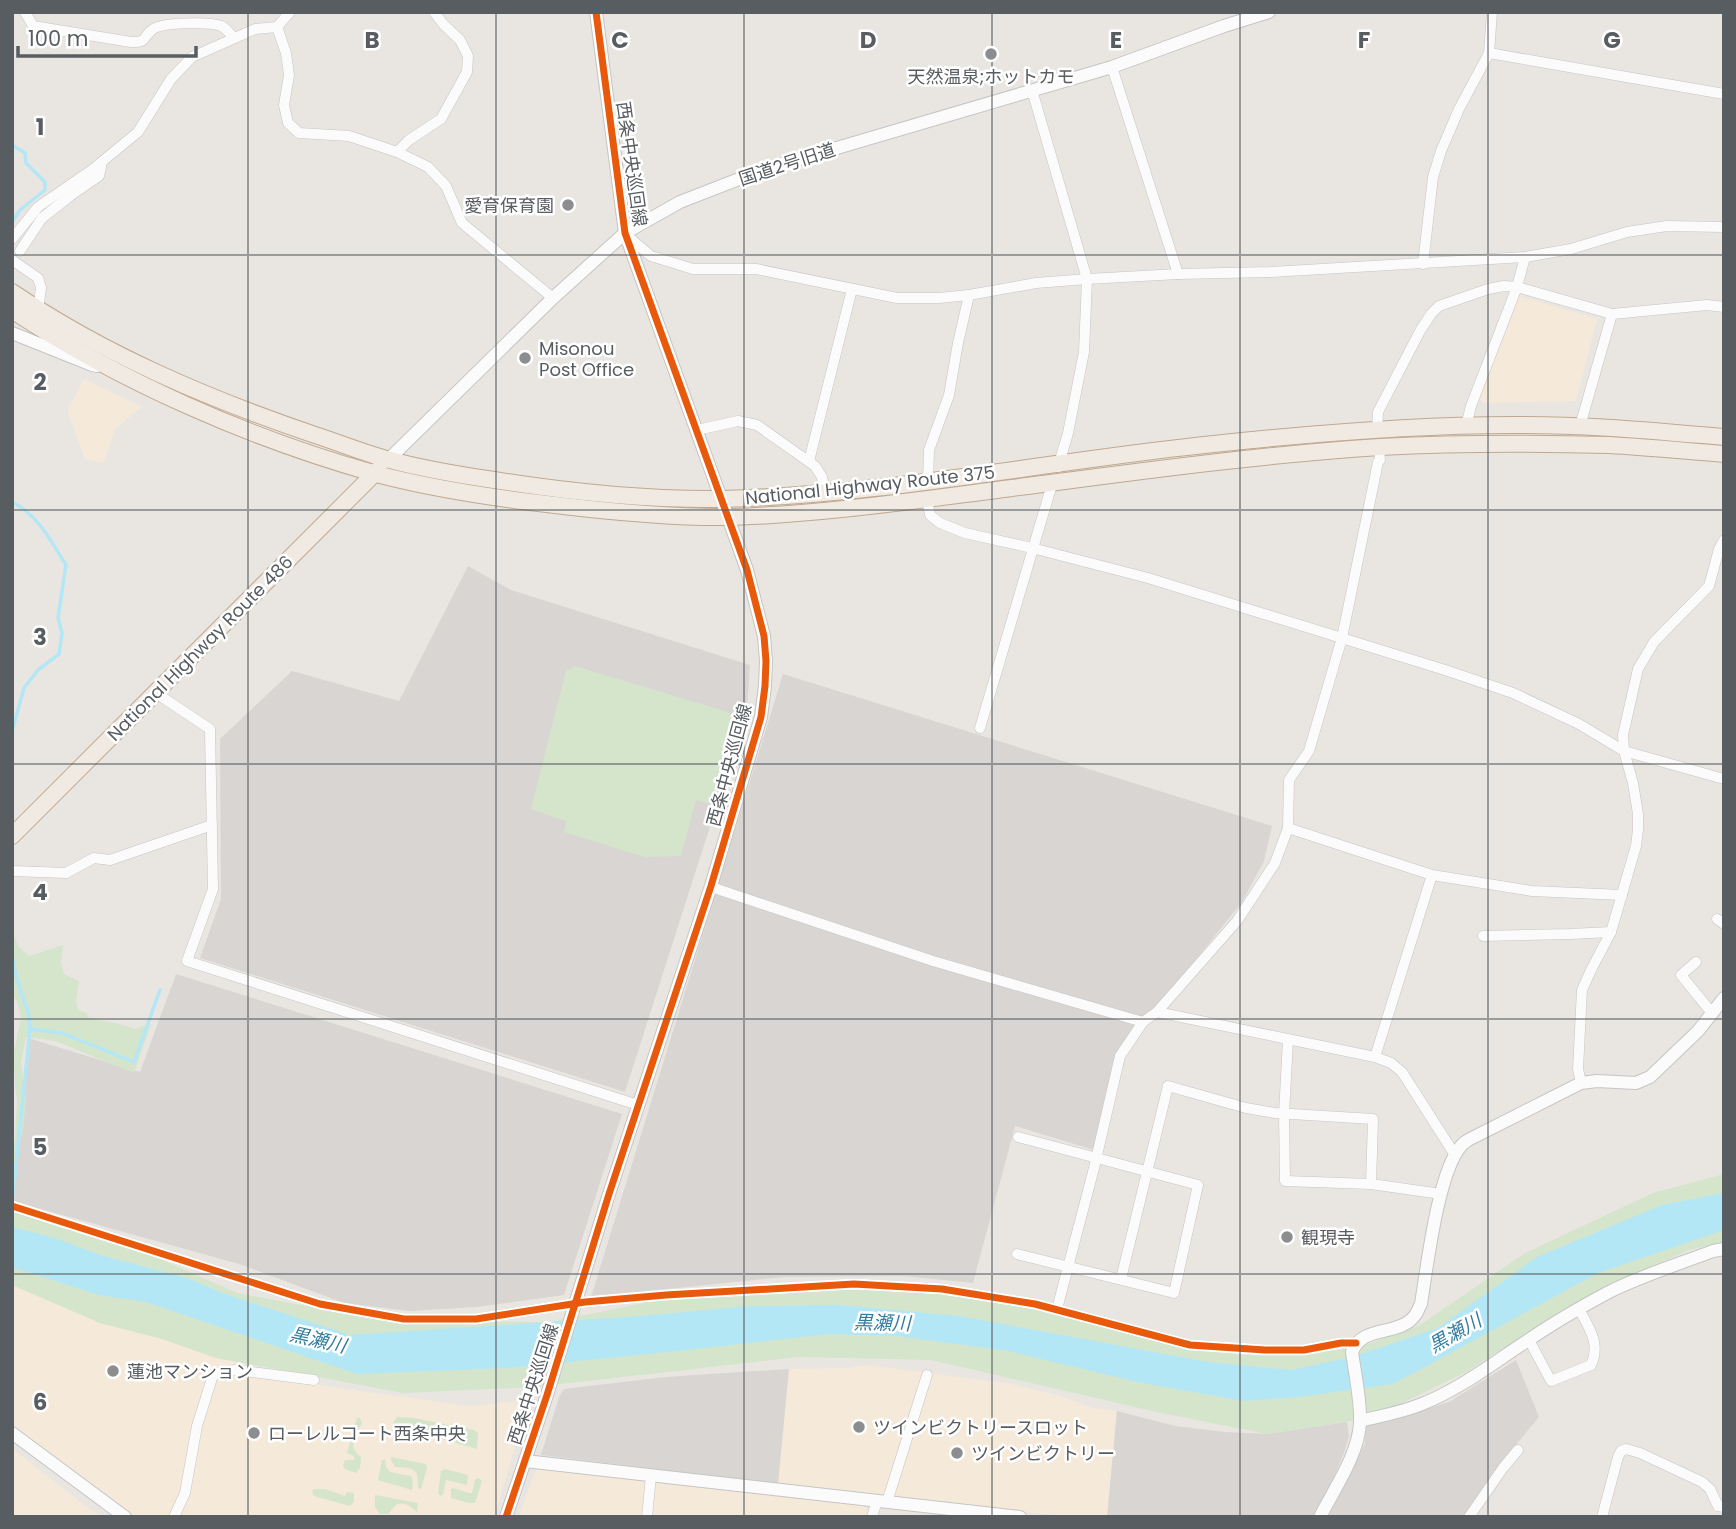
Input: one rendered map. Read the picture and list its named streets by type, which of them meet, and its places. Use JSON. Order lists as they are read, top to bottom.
{
  "streets": {
    "highway": ["National Highway Route 375", "National Highway Route 486"],
    "street": ["西条中央巡回線", "国道2号旧道"]
  },
  "crossings": [
    ["西条中央巡回線", "国道2号旧道"],
    ["西条中央巡回線", "National Highway Route 375"],
    ["国道2号旧道", "National Highway Route 375"],
    ["国道2号旧道", "National Highway Route 486"],
    ["National Highway Route 375", "National Highway Route 486"]
  ],
  "water": ["黒瀬川"],
  "places": [
    "天然温泉;ホットカモ",
    "愛育保育園",
    "Misonou Post Office",
    "観現寺",
    "蓮池マンション",
    "ツインビクトリースロット",
    "ローレルコート西条中央",
    "ツインビクトリー"
  ],
  "scale_bar": "100 m",
  "grid": {
    "columns": [
      "B",
      "C",
      "D",
      "E",
      "F",
      "G"
    ],
    "rows": [
      "1",
      "2",
      "3",
      "4",
      "5",
      "6"
    ]
  }
}
